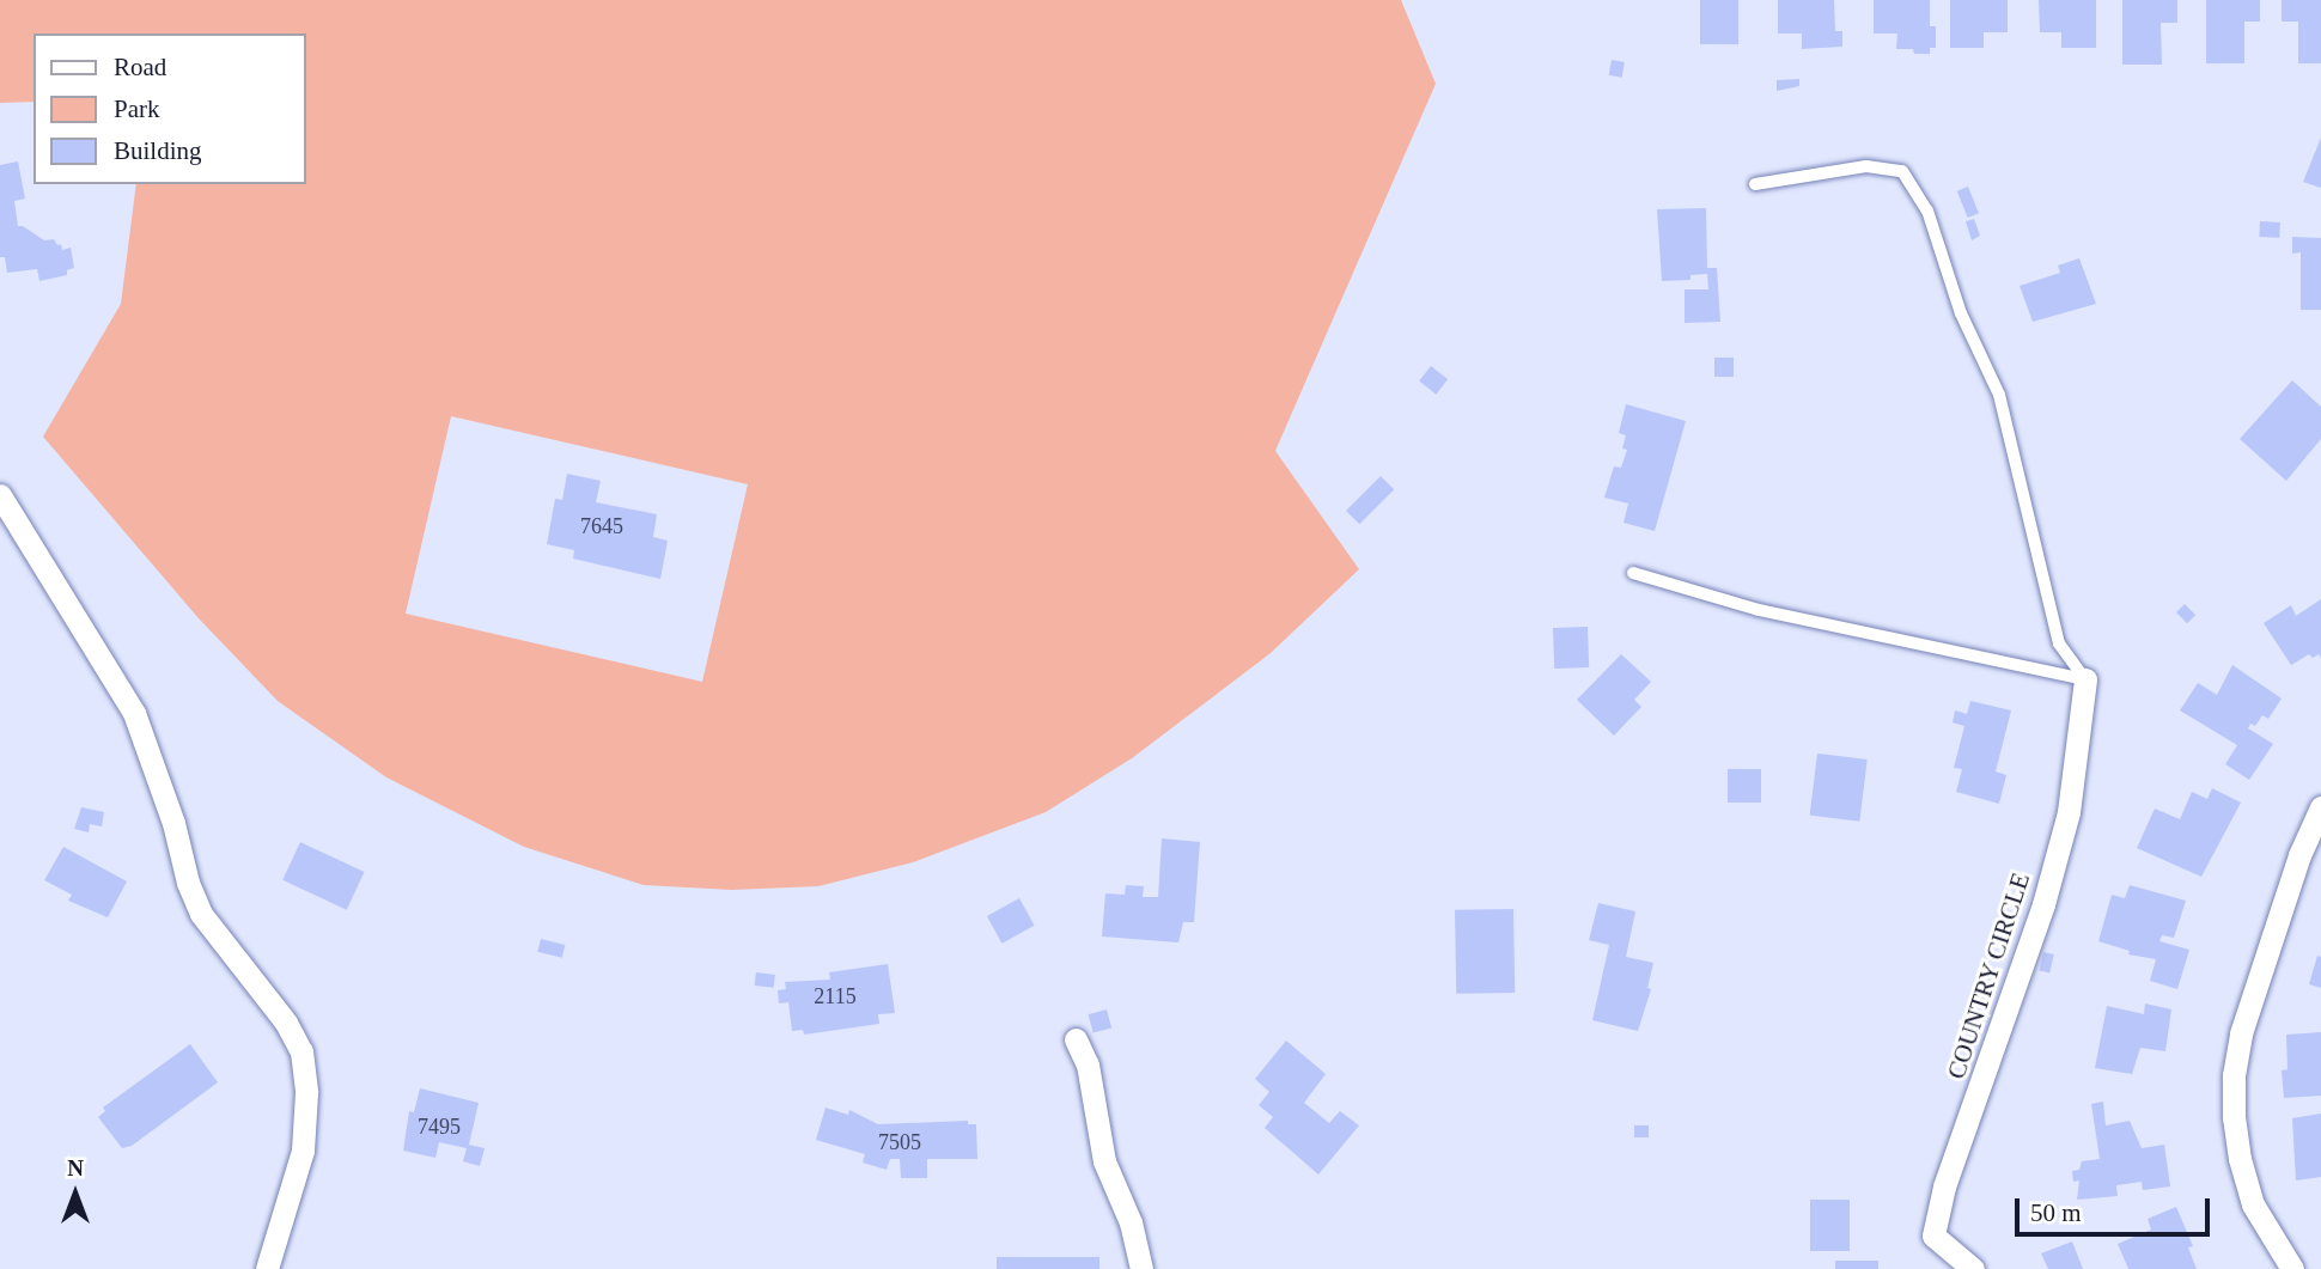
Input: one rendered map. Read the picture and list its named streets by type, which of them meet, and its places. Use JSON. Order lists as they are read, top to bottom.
{
  "streets": {
    "street": ["COUNTRY CIRCLE"]
  },
  "house_numbers": [
    "7645",
    "2115",
    "7495",
    "7505"
  ],
  "legend": ["Road", "Park", "Building"],
  "scale_bar": "50 m",
  "north": "top"
}
